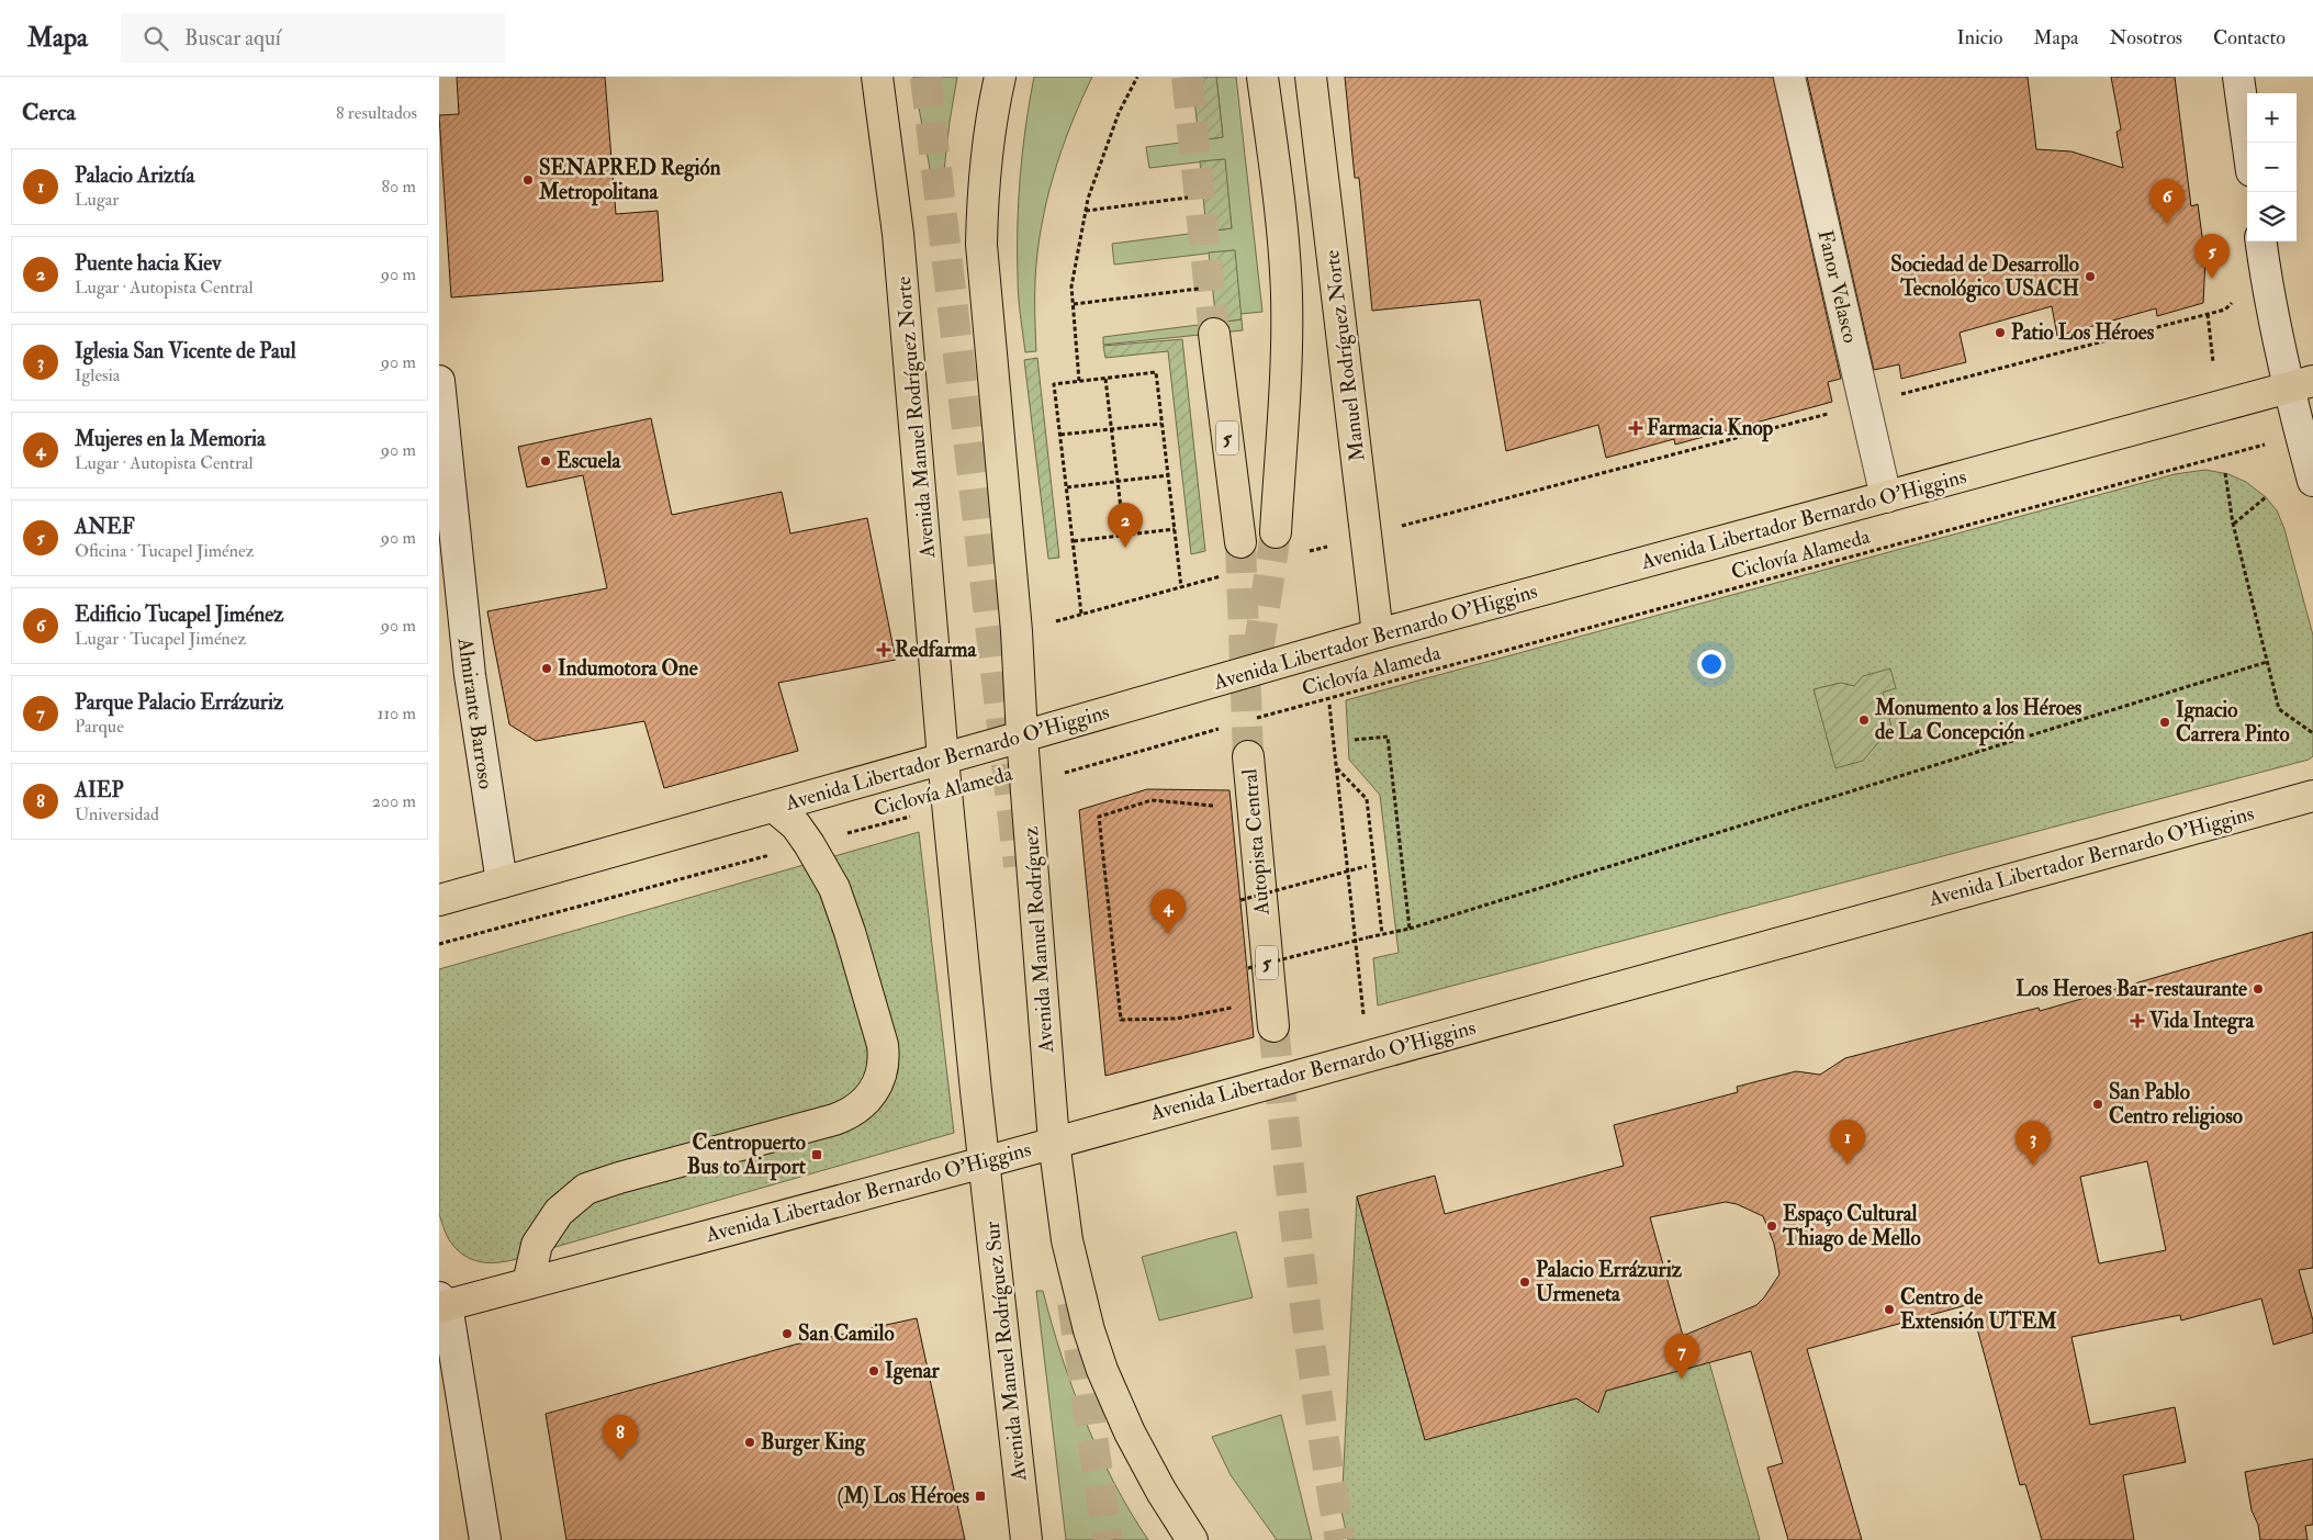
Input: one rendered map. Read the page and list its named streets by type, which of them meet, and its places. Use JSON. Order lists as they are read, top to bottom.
{
  "streets": {
    "main road": [
      "Manuel Rodríguez Norte",
      "Avenida Manuel Rodríguez Norte",
      "5",
      "Avenida Libertador Bernardo O'Higgins",
      "Autopista Central",
      "Avenida Manuel Rodríguez",
      "Avenida Manuel Rodríguez Sur"
    ],
    "street": ["Fanor Velasco", "Almirante Barroso"],
    "path": ["Ciclovía Alameda"]
  },
  "crossings": [
    ["Fanor Velasco", "Avenida Libertador Bernardo O'Higgins"],
    ["Manuel Rodríguez Norte", "Avenida Libertador Bernardo O'Higgins"],
    ["Avenida Manuel Rodríguez Norte", "Avenida Libertador Bernardo O'Higgins"],
    ["Avenida Libertador Bernardo O'Higgins", "Almirante Barroso"],
    ["Avenida Libertador Bernardo O'Higgins", "Avenida Manuel Rodríguez"],
    ["Avenida Libertador Bernardo O'Higgins", "Avenida Manuel Rodríguez Sur"],
    ["Ciclovía Alameda", "Avenida Manuel Rodríguez"]
  ],
  "places": {
    "other": [
      "SENAPRED Región Metropolitana",
      "Sociedad de Desarrollo Tecnológico USACH",
      "Patio Los Héroes",
      "Escuela",
      "Indumotora One",
      "Monumento a los Héroes de La Concepción",
      "Ignacio Carrera Pinto",
      "Los Heroes Bar-restaurante",
      "San Pablo Centro religioso",
      "Espaço Cultural Thiago de Mello",
      "Palacio Errázuriz Urmeneta",
      "Centro de Extensión UTEM",
      "San Camilo",
      "Igenar",
      "Burger King"
    ],
    "health": ["Farmacia Knop", "Redfarma", "Vida Integra"],
    "transit": ["Centropuerto Bus to Airport", "(M) Los Héroes"]
  },
  "page": {
    "header": "Mapa",
    "search": "Buscar aquí",
    "nav": [
      "Inicio",
      "Mapa",
      "Nosotros",
      "Contacto"
    ],
    "heading": ["Cerca", "8 resultados"],
    "map_buttons": ["+", "−"],
    "list": [
      {
        "mark": "1",
        "name": "Palacio Ariztía",
        "note": "Lugar",
        "value": "80 m"
      },
      {
        "mark": "2",
        "name": "Puente hacia Kiev",
        "note": "Lugar · Autopista Central",
        "value": "90 m"
      },
      {
        "mark": "3",
        "name": "Iglesia San Vicente de Paul",
        "note": "Iglesia",
        "value": "90 m"
      },
      {
        "mark": "4",
        "name": "Mujeres en la Memoria",
        "note": "Lugar · Autopista Central",
        "value": "90 m"
      },
      {
        "mark": "5",
        "name": "ANEF",
        "note": "Oficina · Tucapel Jiménez",
        "value": "90 m"
      },
      {
        "mark": "6",
        "name": "Edificio Tucapel Jiménez",
        "note": "Lugar · Tucapel Jiménez",
        "value": "90 m"
      },
      {
        "mark": "7",
        "name": "Parque Palacio Errázuriz",
        "note": "Parque",
        "value": "110 m"
      },
      {
        "mark": "8",
        "name": "AIEP",
        "note": "Universidad",
        "value": "200 m"
      }
    ],
    "pins": [
      "6",
      "5",
      "2",
      "4",
      "1",
      "3",
      "7",
      "8"
    ]
  }
}
